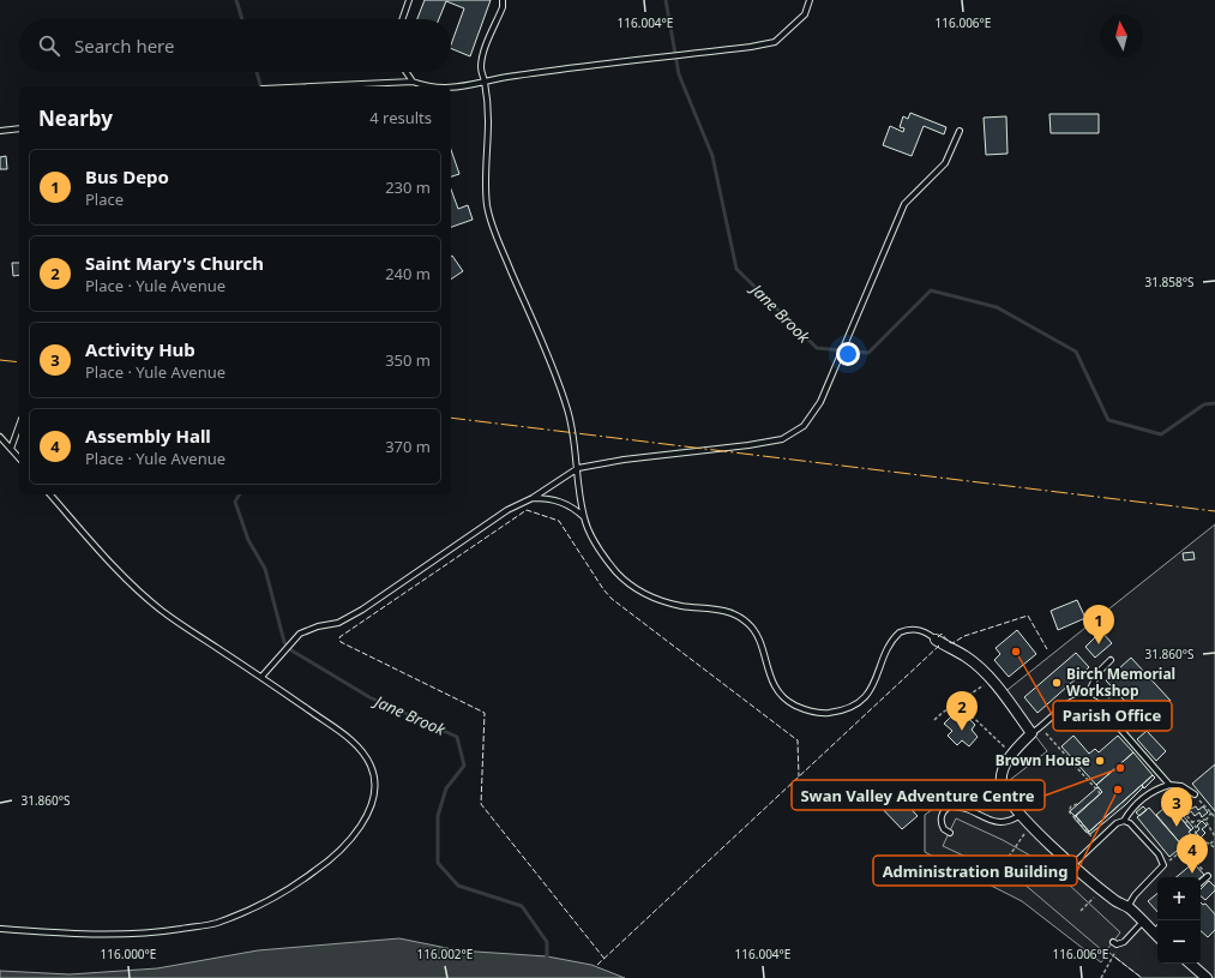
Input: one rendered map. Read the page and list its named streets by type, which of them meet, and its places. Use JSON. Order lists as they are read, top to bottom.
{
  "water": ["Jane Brook"],
  "places": [
    "Parish Office",
    "Birch Memorial Workshop",
    "Brown House",
    "Swan Valley Adventure Centre",
    "Administration Building"
  ],
  "north": "top",
  "page": {
    "search": "Search here",
    "heading": ["Nearby", "4 results"],
    "list": [
      {
        "mark": "1",
        "name": "Bus Depo",
        "note": "Place",
        "value": "230 m"
      },
      {
        "mark": "2",
        "name": "Saint Mary's Church",
        "note": "Place · Yule Avenue",
        "value": "240 m"
      },
      {
        "mark": "3",
        "name": "Activity Hub",
        "note": "Place · Yule Avenue",
        "value": "350 m"
      },
      {
        "mark": "4",
        "name": "Assembly Hall",
        "note": "Place · Yule Avenue",
        "value": "370 m"
      }
    ],
    "pins": [
      "1",
      "2",
      "3",
      "4"
    ],
    "map_buttons": ["+", "−"]
  },
  "coordinates": [
    "116.004°E",
    "116.006°E",
    "31.858°S",
    "31.860°S",
    "116.000°E",
    "116.002°E"
  ]
}
